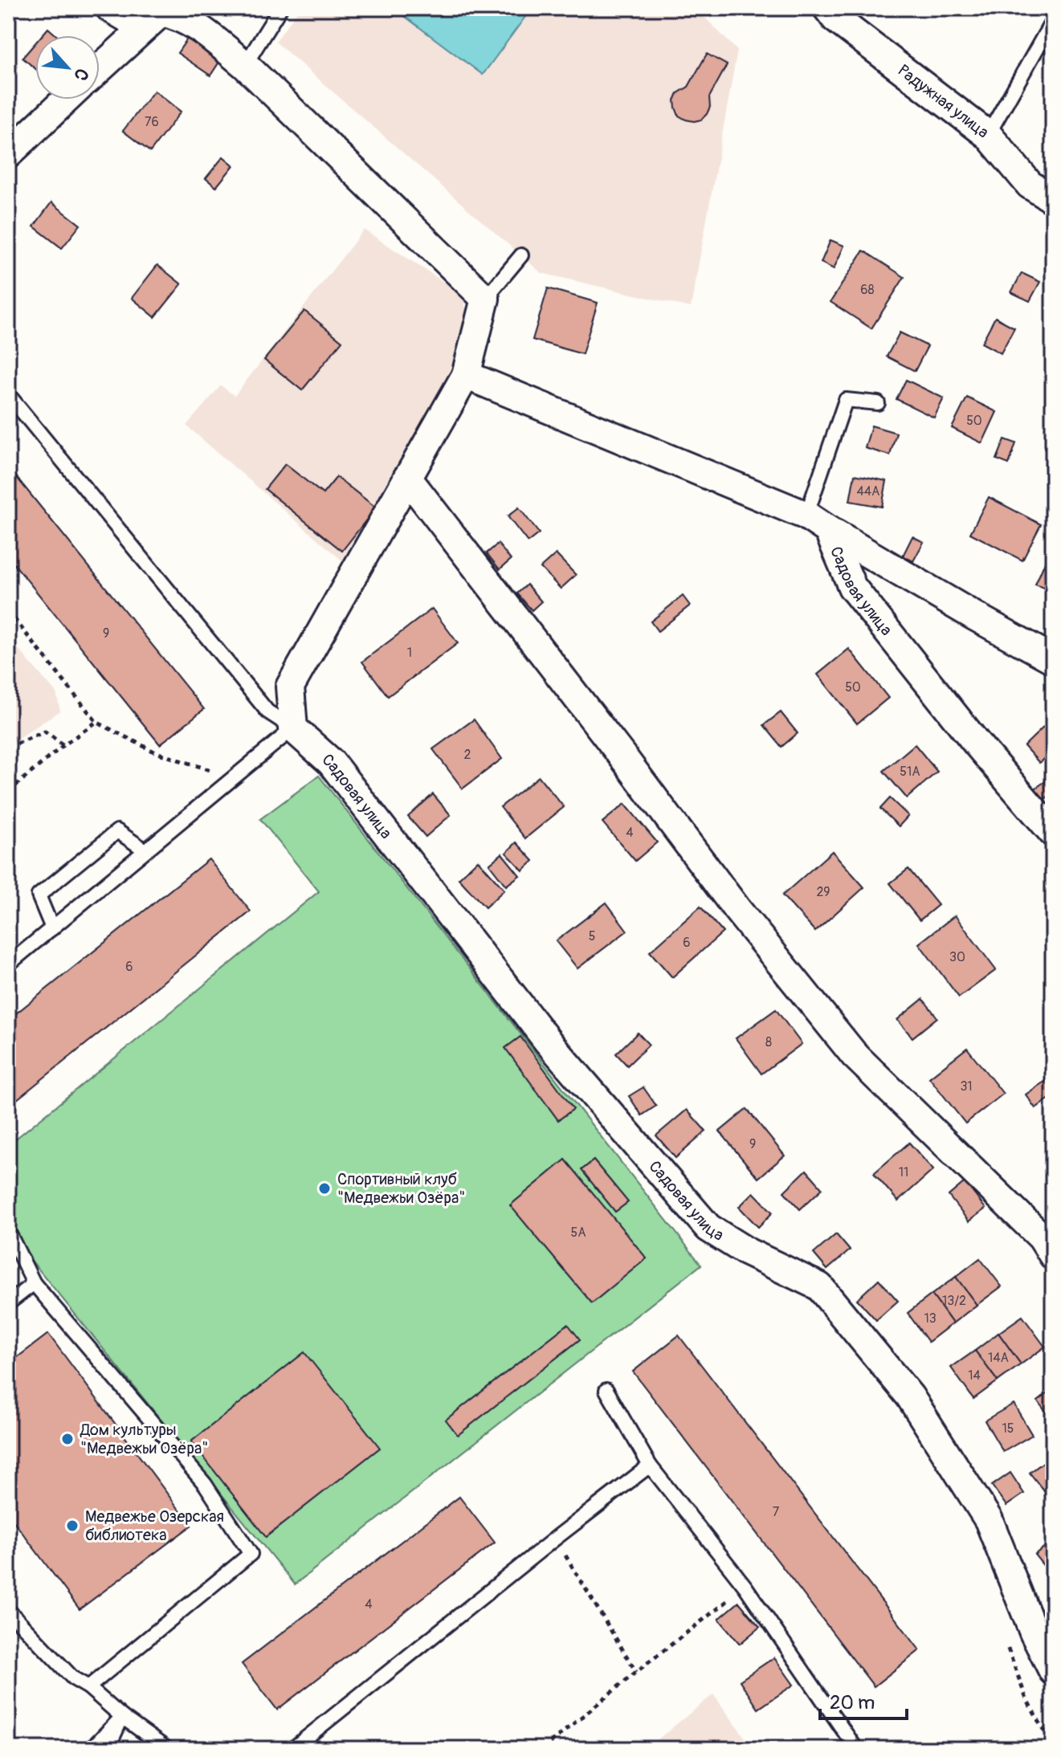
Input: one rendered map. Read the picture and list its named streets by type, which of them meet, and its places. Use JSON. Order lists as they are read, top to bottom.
{
  "streets": {
    "street": ["Радужная улица", "Садовая улица"]
  },
  "places": ["Спортивный клуб \"Медвежьи Озёра\"", "Дом культуры \"Медвежьи Озёра\"", "Медвежье Озерская библиотека"],
  "house_numbers": [
    "76",
    "68",
    "50",
    "44А",
    "9",
    "1",
    "50",
    "2",
    "51А",
    "4",
    "29",
    "5",
    "6",
    "30",
    "6",
    "8",
    "31",
    "9",
    "11",
    "5А",
    "13/2",
    "13",
    "14А",
    "14",
    "15",
    "7",
    "4"
  ],
  "scale_bar": "20 m",
  "north": "bottom right"
}
